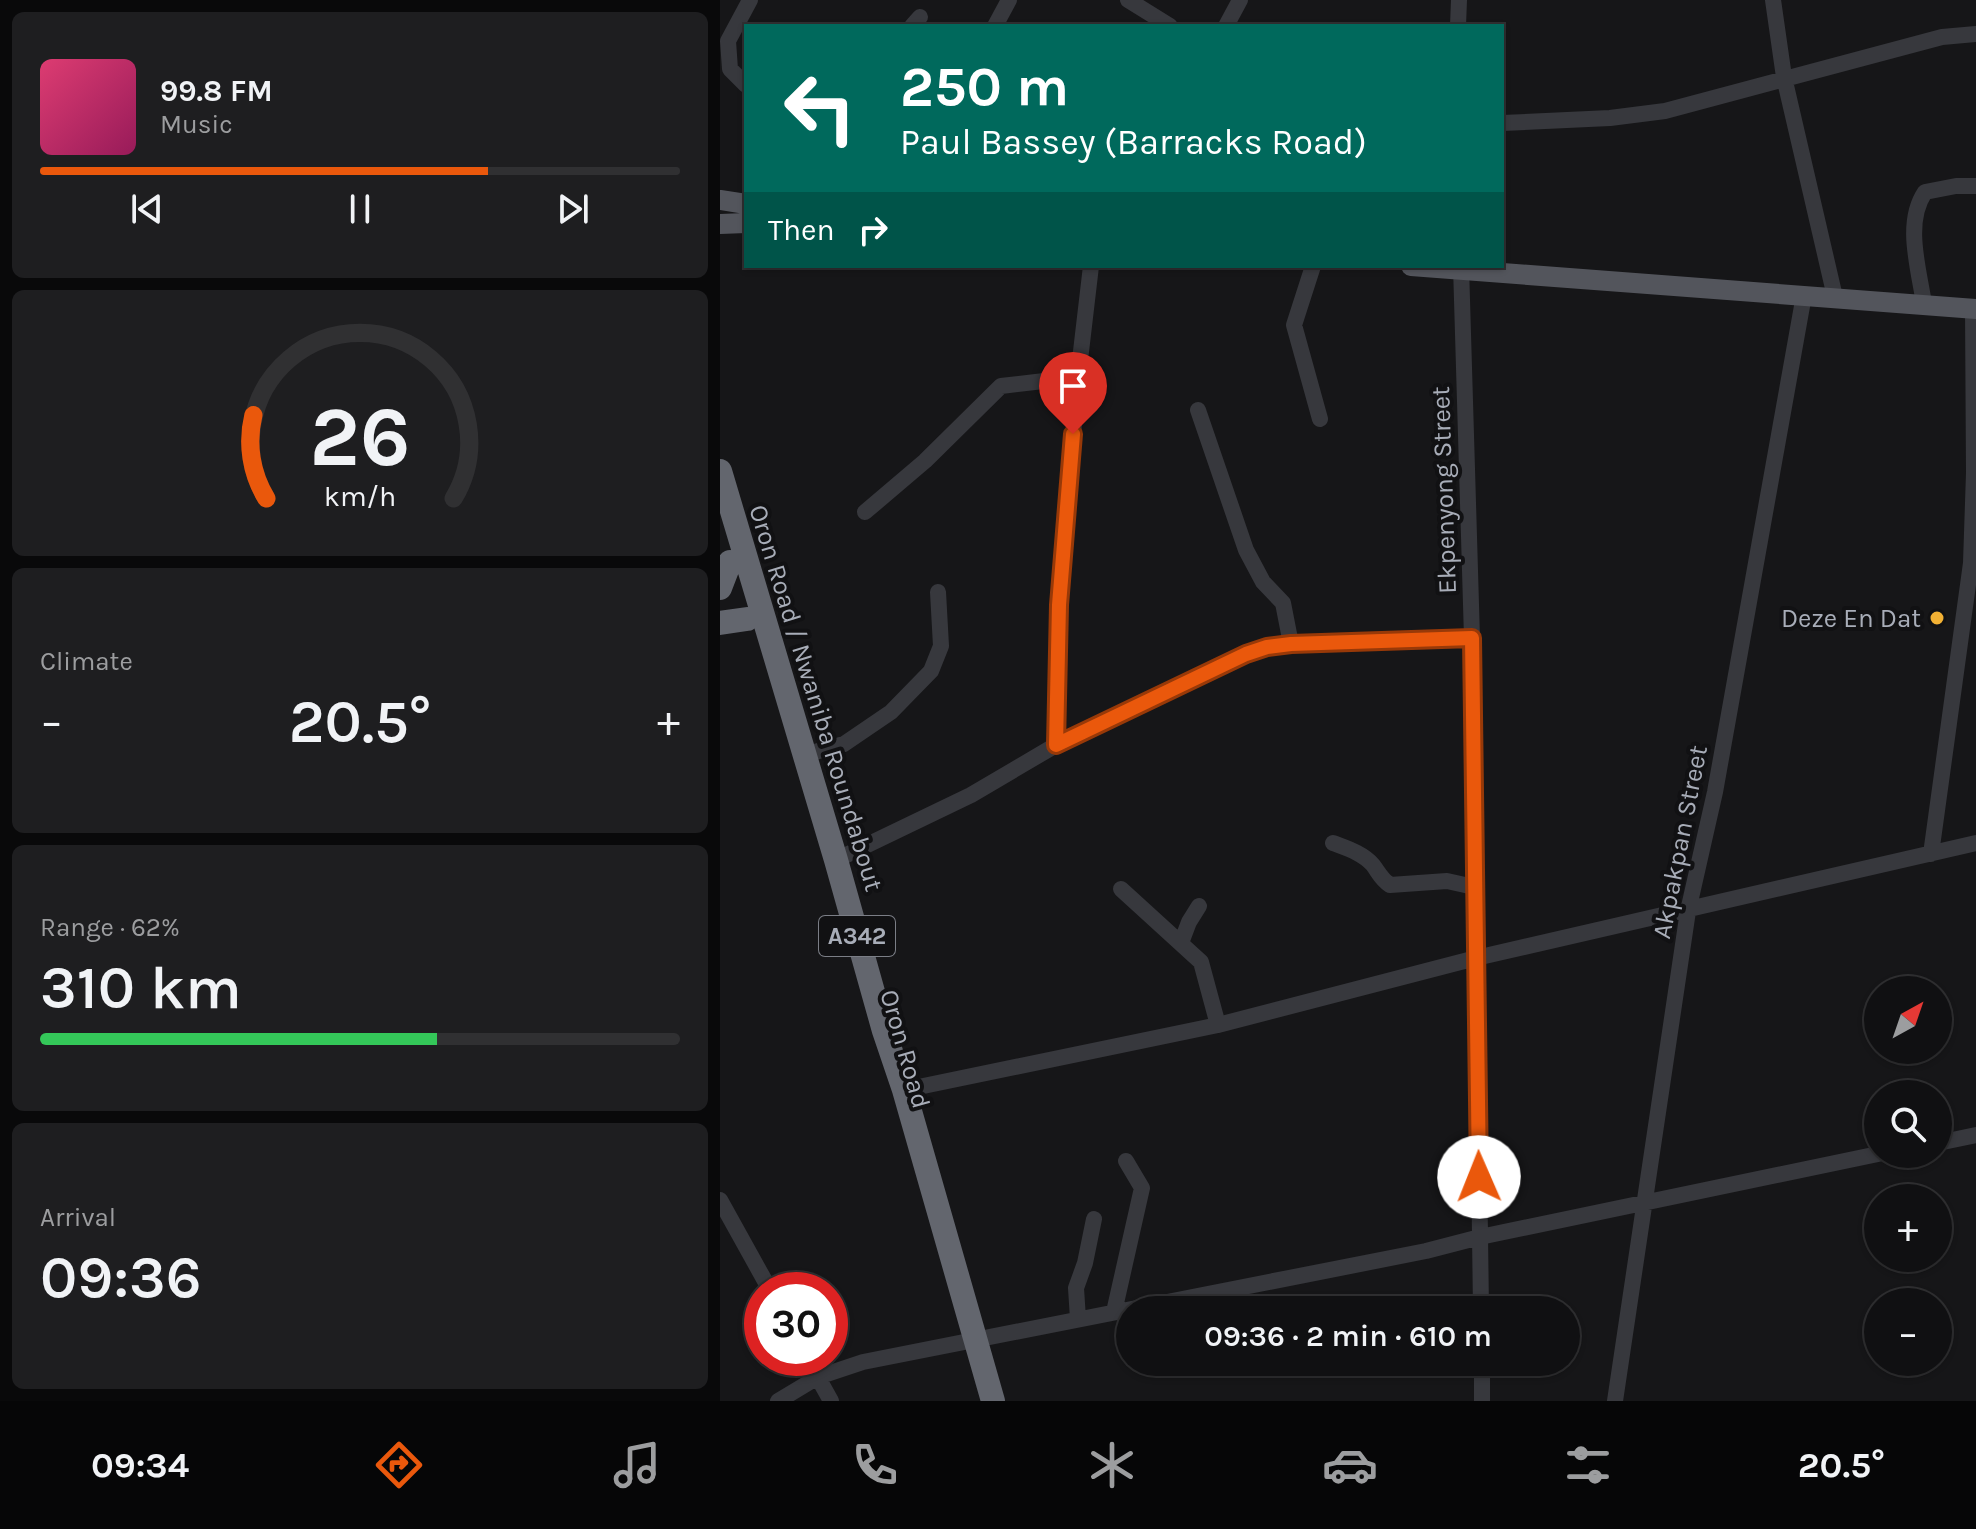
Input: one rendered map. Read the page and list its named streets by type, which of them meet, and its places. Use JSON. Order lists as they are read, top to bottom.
{
  "streets": {
    "highway": ["Oron Road / Nwaniba Roundabout", "A342", "Oron Road"],
    "street": ["Ekpenyong Street", "Akpakpan Street"]
  },
  "crossings": [
    ["Oron Road / Nwaniba Roundabout", "Oron Road"]
  ],
  "places": ["Deze En Dat"],
  "north": "top right",
  "page": {
    "turn": ["250 m", "Paul Bassey (Barracks Road)"],
    "song": ["99.8 FM", "Music"],
    "then": "Then",
    "tile": [
      "Climate",
      ["Range · 62%", "310 km"],
      ["Arrival", "09:36"]
    ],
    "heat": ["−", "20.5°", "+"],
    "map_buttons": ["+", "−"],
    "limit": "30",
    "trip": "09:36 · 2 min · 610 m",
    "tabs": ["09:34", "20.5°"],
    "gauge": ["26", "km/h"]
  }
}
